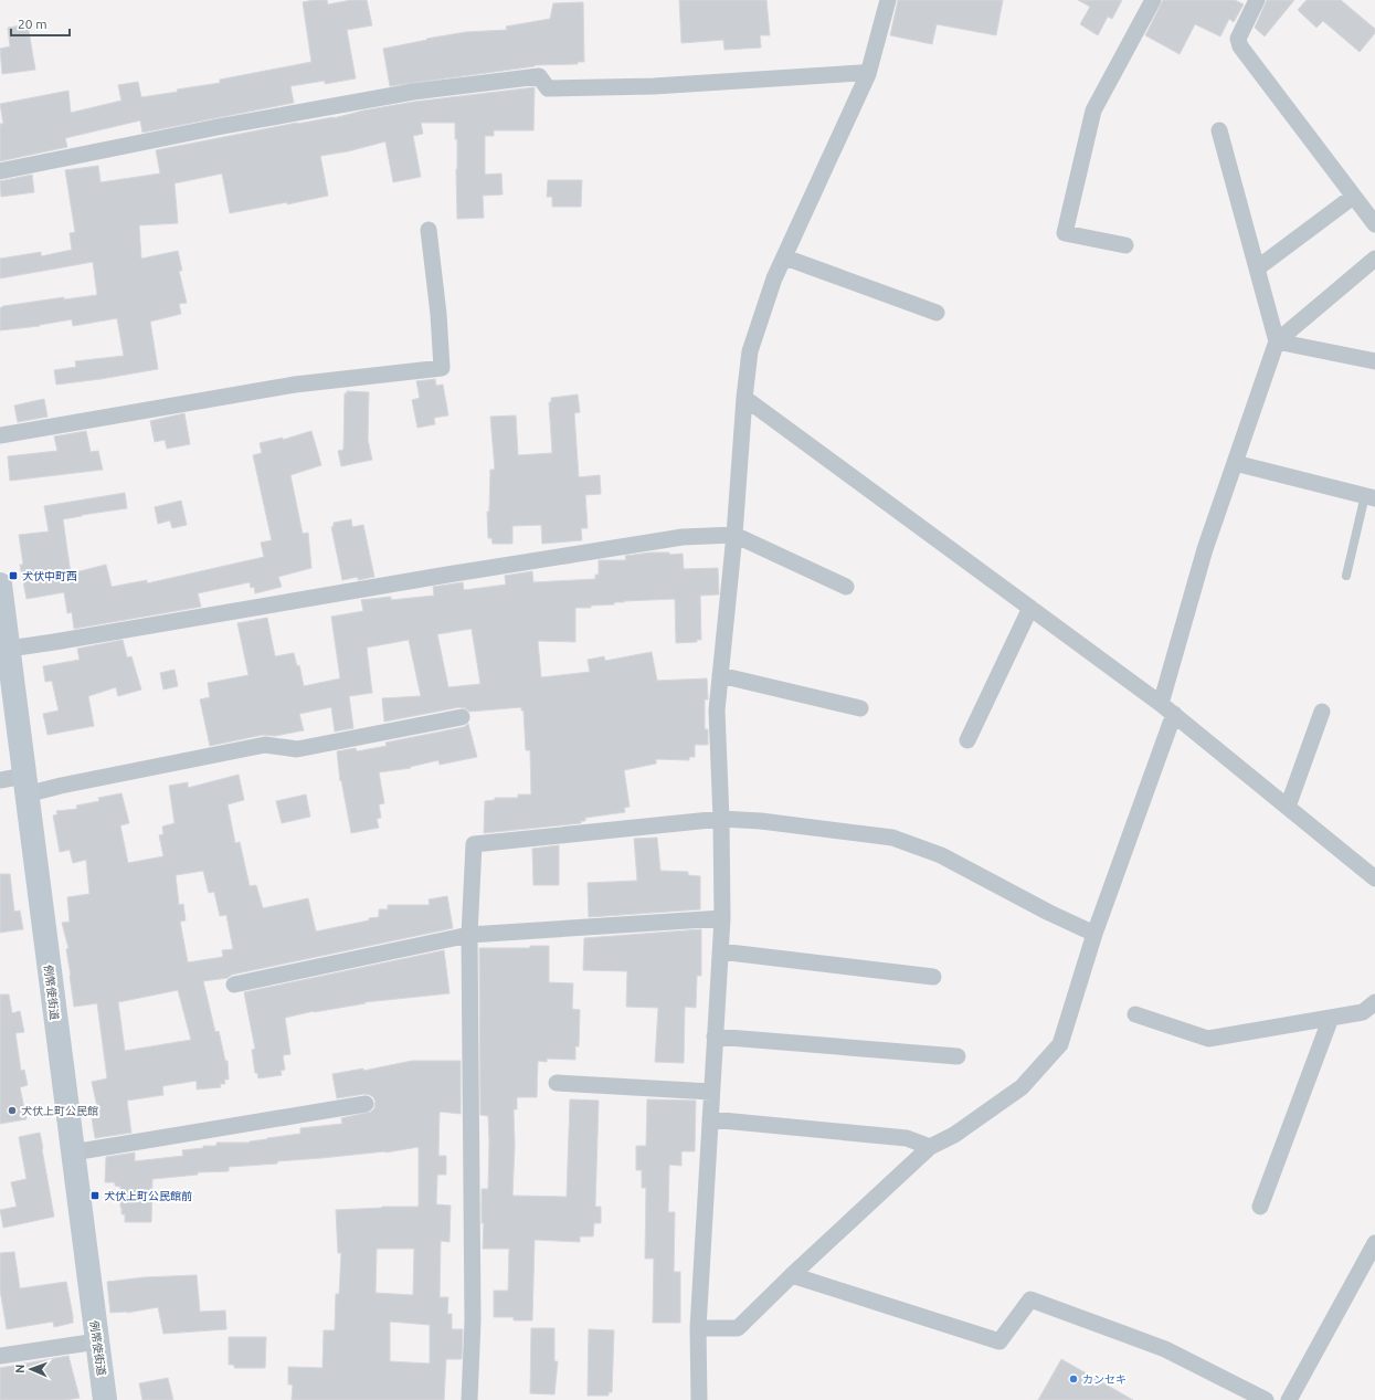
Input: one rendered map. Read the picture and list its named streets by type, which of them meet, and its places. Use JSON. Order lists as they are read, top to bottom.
{
  "streets": {
    "main road": ["例幣使街道"]
  },
  "places": {
    "transit": ["犬伏中町西", "犬伏上町公民館前"],
    "other": ["犬伏上町公民館", "カンセキ"]
  },
  "scale_bar": "20 m",
  "north": "left"
}
